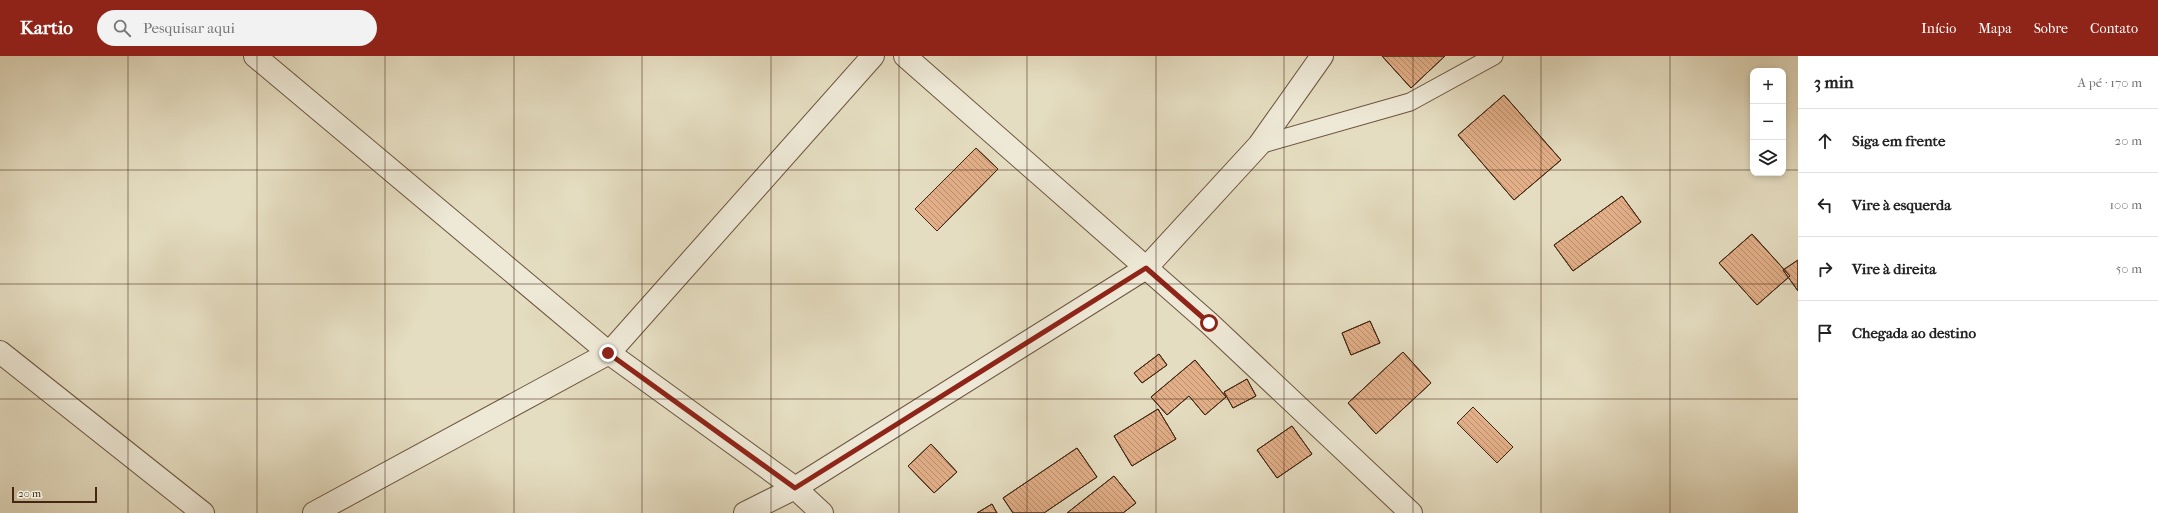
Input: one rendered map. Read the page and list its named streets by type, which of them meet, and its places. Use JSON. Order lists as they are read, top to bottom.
{
  "scale_bar": "20 m",
  "page": {
    "header": "Kartio",
    "search": "Pesquisar aqui",
    "nav": [
      "Início",
      "Mapa",
      "Sobre",
      "Contato"
    ],
    "heading": ["3 min", "A pé · 170 m"],
    "map_buttons": ["+", "−"],
    "list": [
      ["Siga em frente", "20 m"],
      ["Vire à esquerda", "100 m"],
      ["Vire à direita", "50 m"],
      "Chegada ao destino"
    ],
    "scale": "20 m"
  }
}
